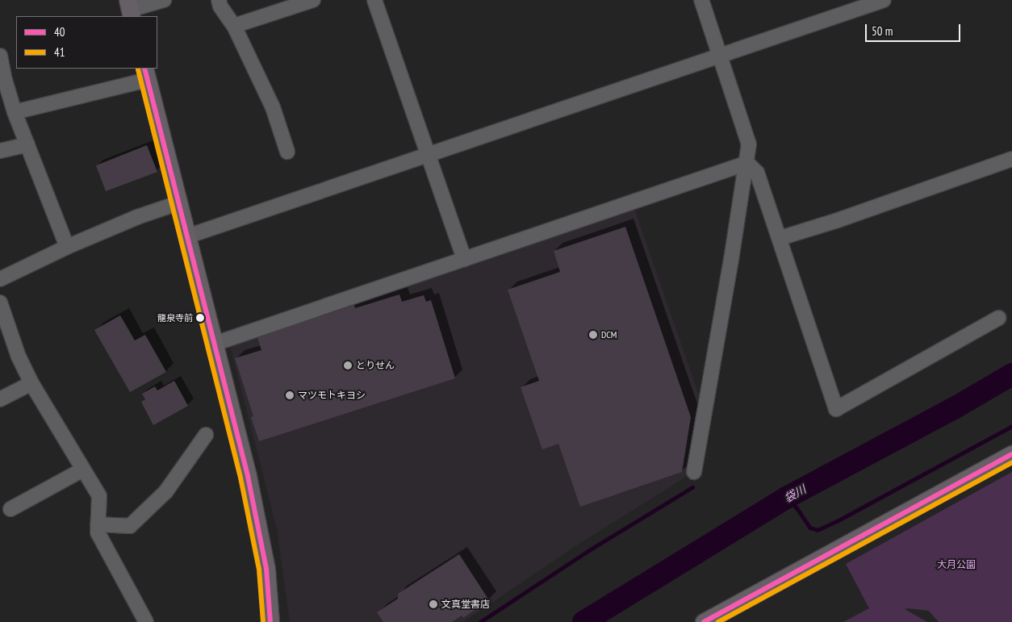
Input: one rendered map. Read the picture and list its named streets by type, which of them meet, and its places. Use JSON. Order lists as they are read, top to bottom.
{
  "water": ["袋川"],
  "parks": ["大月公園"],
  "places": [
    "龍泉寺前",
    "DCM",
    "とりせん",
    "マツモトキヨシ",
    "文真堂書店"
  ],
  "lines": ["transit line 40", "transit line 41"],
  "legend": ["40", "41"],
  "scale_bar": "50 m"
}
